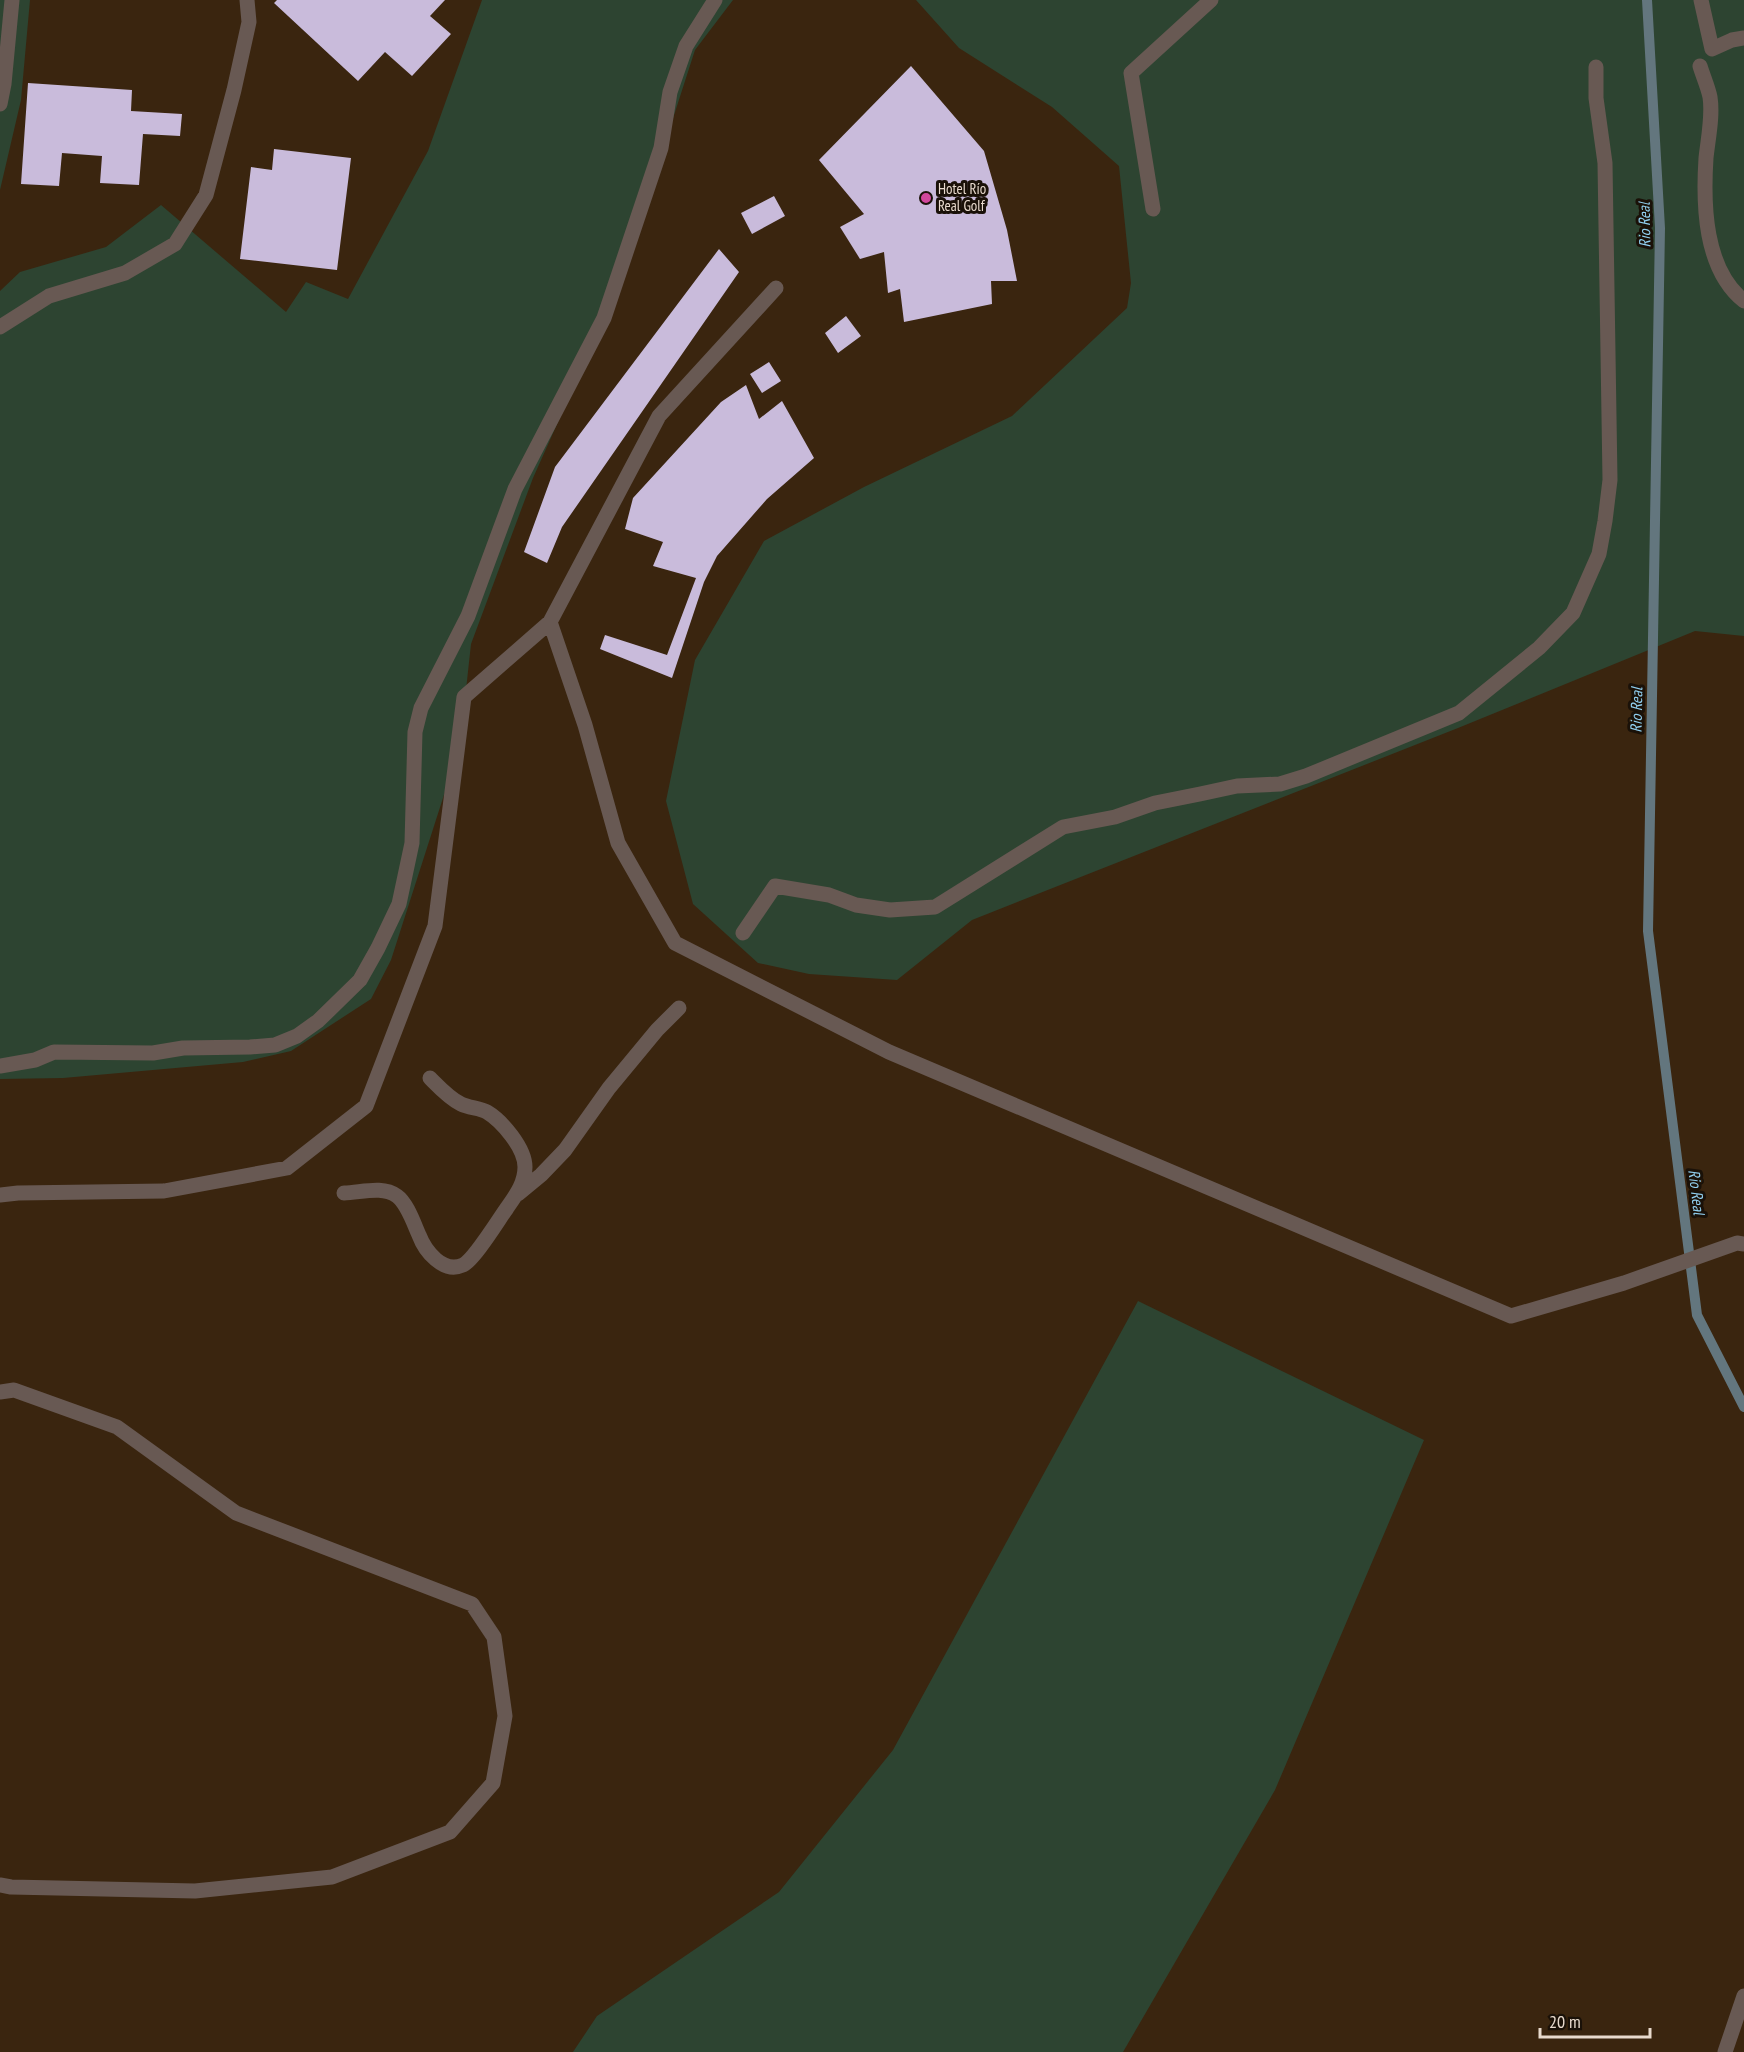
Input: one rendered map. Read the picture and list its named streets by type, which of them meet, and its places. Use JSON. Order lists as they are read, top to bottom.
{
  "water": ["Rio Real"],
  "places": ["Hotel Río Real Golf"],
  "scale_bar": "20 m"
}
